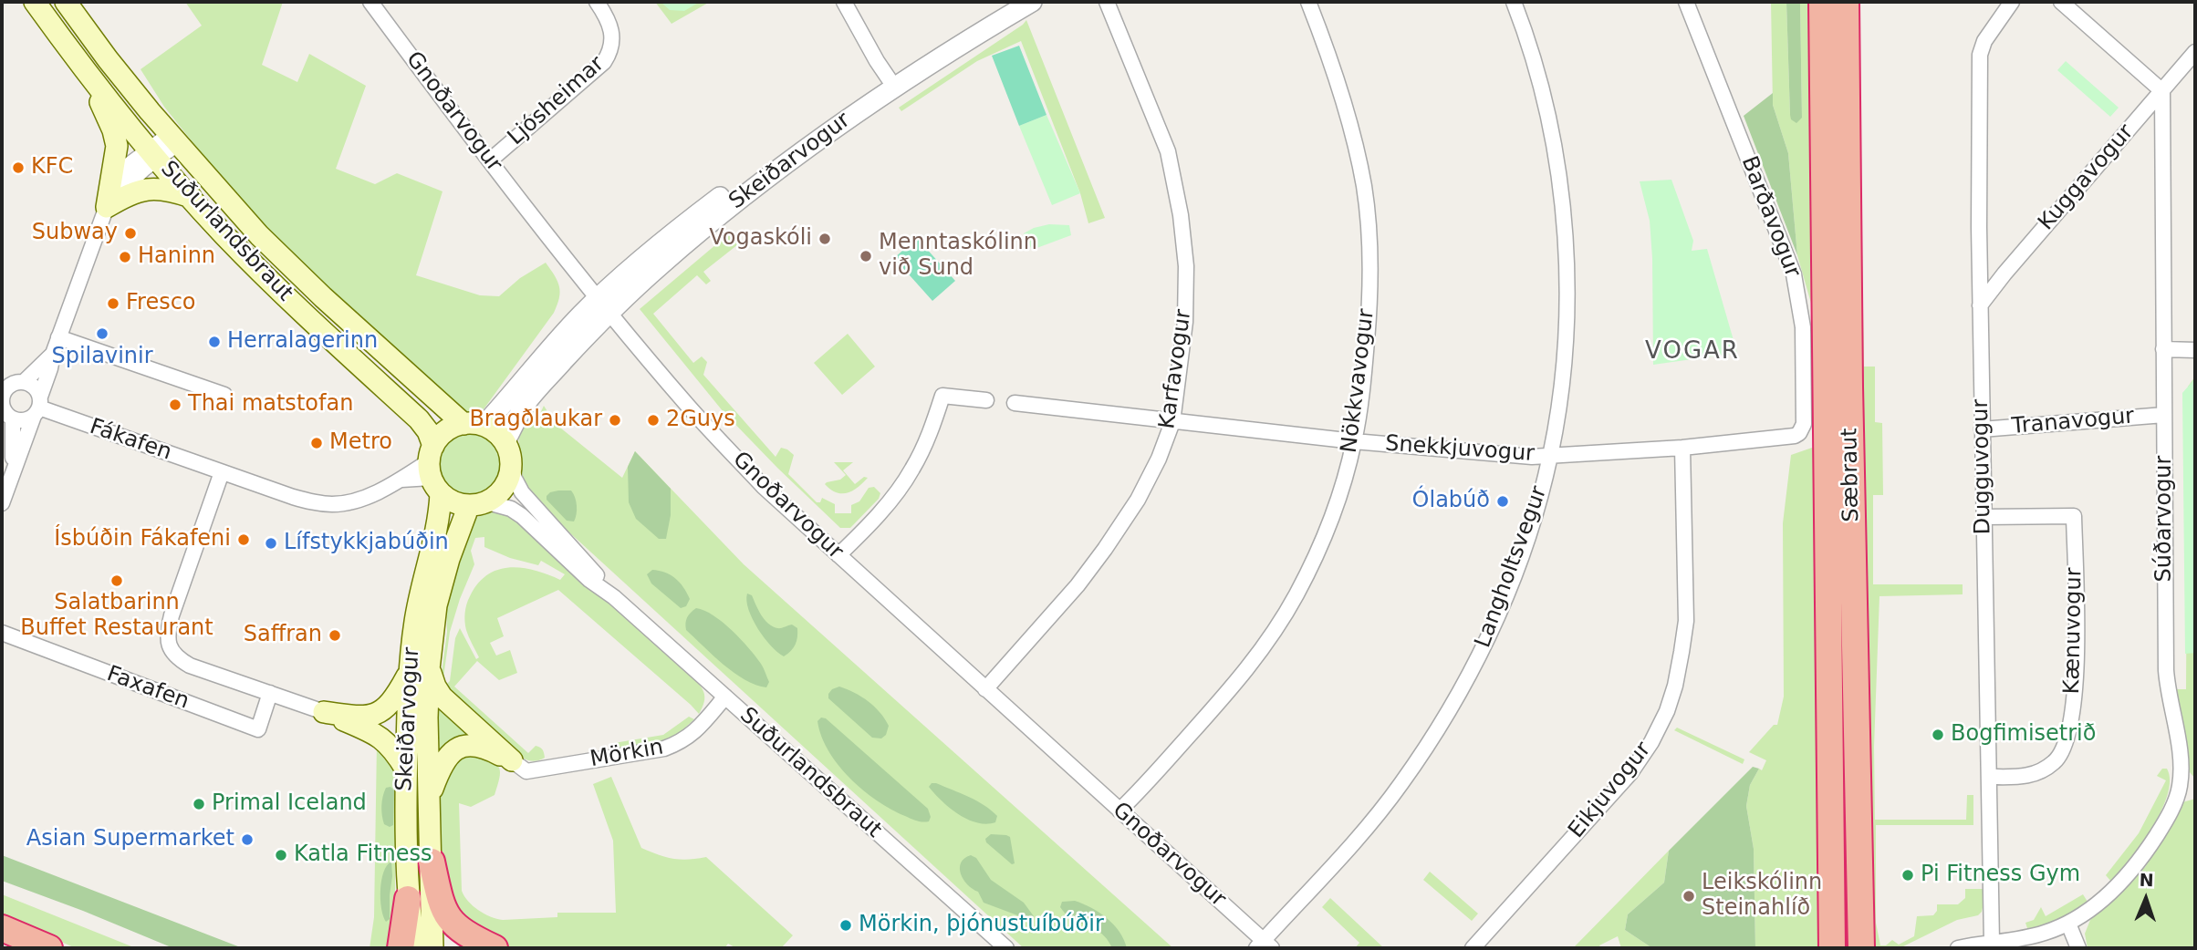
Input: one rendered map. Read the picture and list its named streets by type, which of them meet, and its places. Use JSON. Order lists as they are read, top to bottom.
{
  "streets": {
    "highway": ["Sæbraut"],
    "main road": ["Skeiðarvogur", "Suðurlandsbraut"],
    "street": [
      "Ljósheimar",
      "Gnoðarvogur",
      "Kuggavogur",
      "Barðavogur",
      "Karfavogur",
      "Nökkvavogur",
      "Tranavogur",
      "Fákafen",
      "Snekkjuvogur",
      "Dugguvogur",
      "Súðarvogur",
      "Langholtsvegur",
      "Kænuvogur",
      "Faxafen",
      "Mörkin",
      "Eikjuvogur"
    ]
  },
  "crossings": [
    ["Ljósheimar", "Gnoðarvogur"],
    ["Gnoðarvogur", "Skeiðarvogur"],
    ["Gnoðarvogur", "Karfavogur"],
    ["Gnoðarvogur", "Nökkvavogur"],
    ["Gnoðarvogur", "Langholtsvegur"],
    ["Skeiðarvogur", "Suðurlandsbraut"],
    ["Skeiðarvogur", "Fákafen"],
    ["Kuggavogur", "Dugguvogur"],
    ["Kuggavogur", "Súðarvogur"],
    ["Barðavogur", "Snekkjuvogur"],
    ["Suðurlandsbraut", "Fákafen"],
    ["Suðurlandsbraut", "Mörkin"],
    ["Karfavogur", "Snekkjuvogur"],
    ["Nökkvavogur", "Snekkjuvogur"],
    ["Tranavogur", "Dugguvogur"],
    ["Tranavogur", "Súðarvogur"],
    ["Fákafen", "Faxafen"],
    ["Snekkjuvogur", "Langholtsvegur"],
    ["Snekkjuvogur", "Eikjuvogur"],
    ["Dugguvogur", "Súðarvogur"],
    ["Dugguvogur", "Kænuvogur"]
  ],
  "districts": ["VOGAR"],
  "places": [
    "KFC",
    "Subway",
    "Vogaskóli",
    "Menntaskólinn við Sund",
    "Haninn",
    "Fresco",
    "Spilavinir",
    "Herralagerinn",
    "Thai matstofan",
    "Bragðlaukar",
    "2Guys",
    "Metro",
    "Ólabúð",
    "Ísbúðin Fákafeni",
    "Lífstykkjabúðin",
    "Salatbarinn Buffet Restaurant",
    "Saffran",
    "Bogfimisetrið",
    "Primal Iceland",
    "Asian Supermarket",
    "Katla Fitness",
    "Pi Fitness Gym",
    "Leikskólinn Steinahlíð",
    "Mörkin, þjónustuíbúðir"
  ],
  "north": "top"
}
